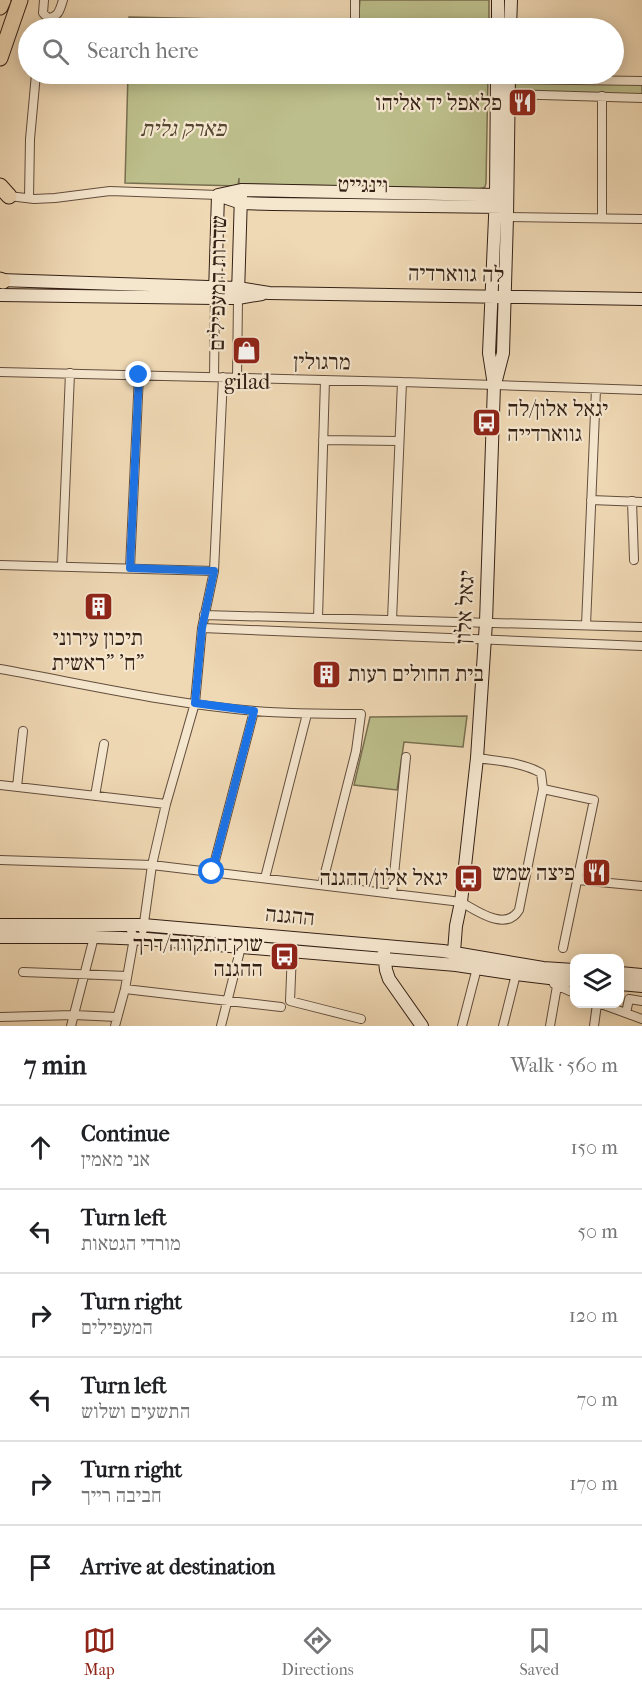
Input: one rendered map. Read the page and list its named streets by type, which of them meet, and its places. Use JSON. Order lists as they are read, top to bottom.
{
  "streets": {
    "street": [
      "וינגייט",
      "לה גווארדיה",
      "שדרות המעפילים",
      "מרגולין",
      "יגאל אלון",
      "ההגנה"
    ]
  },
  "crossings": [
    ["וינגייט", "שדרות המעפילים"],
    ["וינגייט", "יגאל אלון"],
    ["לה גווארדיה", "שדרות המעפילים"],
    ["לה גווארדיה", "יגאל אלון"],
    ["שדרות המעפילים", "מרגולין"],
    ["שדרות המעפילים", "ההגנה"],
    ["מרגולין", "יגאל אלון"],
    ["יגאל אלון", "ההגנה"]
  ],
  "parks": ["פארק גלית"],
  "places": {
    "restaurant": ["פלאפל יד אליהו", "פיצה שמש"],
    "shop": ["gilad"],
    "bus stop": ["יגאל אלון/לה גווארדייה", "יגאל אלון/ההגנה", "שוק התקווה/דרך ההגנה"],
    "building": ["תיכון עירוני ח' \"ראשית\"", "בית החולים רעות"]
  },
  "page": {
    "search": "Search here",
    "heading": ["7 min", "Walk · 560 m"],
    "list": [
      ["Continue", "אני מאמין", "150 m"],
      ["Turn left", "מורדי הגטאות", "50 m"],
      ["Turn right", "המעפילים", "120 m"],
      ["Turn left", "התשעים ושלוש", "70 m"],
      ["Turn right", "חביבה רייך", "170 m"],
      "Arrive at destination"
    ],
    "nav": ["Map", "Directions", "Saved"]
  }
}
